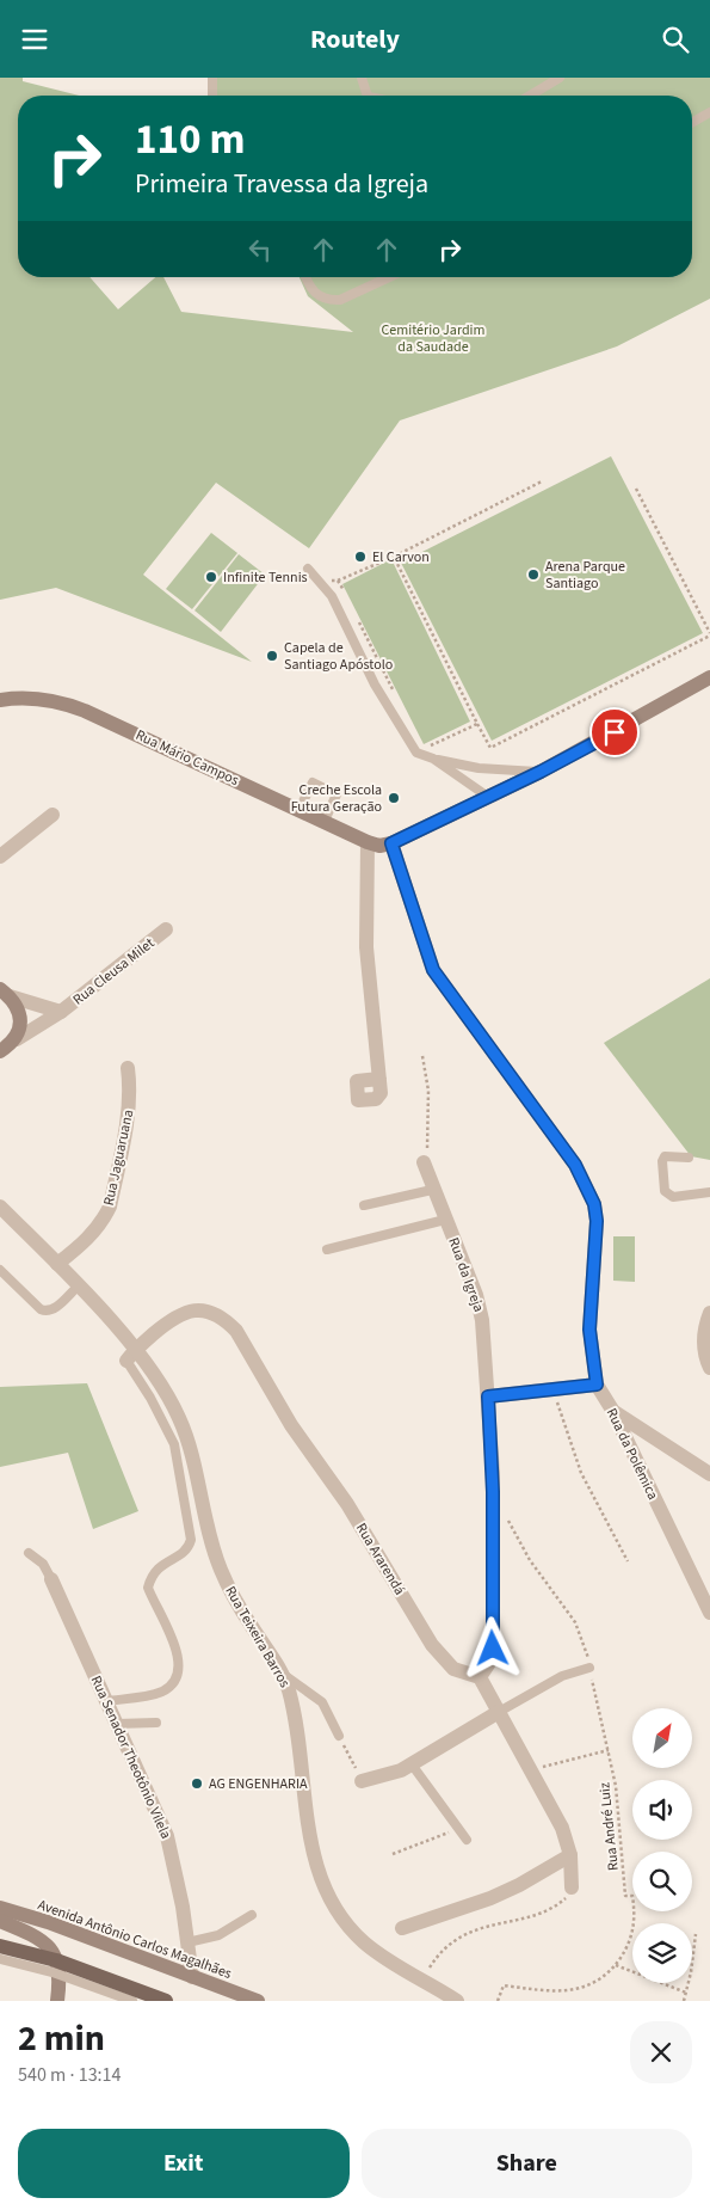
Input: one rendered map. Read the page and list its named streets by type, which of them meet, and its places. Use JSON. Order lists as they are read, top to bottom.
{
  "streets": {
    "main road": ["Rua Mário Campos", "Rua Cleusa Milet", "Avenida Antônio Carlos Magalhães"],
    "street": [
      "Rua Jaguaruana",
      "Rua da Igreja",
      "Rua da Polêmica",
      "Rua Ararendá",
      "Rua Teixeira Barros",
      "Rua Senador Theotônio Vilela"
    ],
    "path": ["Rua André Luiz"]
  },
  "crossings": [
    ["Rua Jaguaruana", "Rua Teixeira Barros"],
    ["Rua da Igreja", "Rua Ararendá"],
    ["Rua da Igreja", "Rua André Luiz"],
    ["Rua Ararendá", "Rua Teixeira Barros"],
    ["Rua Senador Theotônio Vilela", "Avenida Antônio Carlos Magalhães"]
  ],
  "parks": ["Cemitério Jardim da Saudade"],
  "places": [
    "El Carvon",
    "Arena Parque Santiago",
    "Infinite Tennis",
    "Capela de Santiago Apóstolo",
    "Creche Escola Futura Geração",
    "AG ENGENHARIA"
  ],
  "north": "top right",
  "page": {
    "header": "Routely",
    "turn": ["110 m", "Primeira Travessa da Igreja"],
    "heading": ["2 min", "540 m · 13:14"],
    "buttons": ["Exit", "Share"]
  }
}
